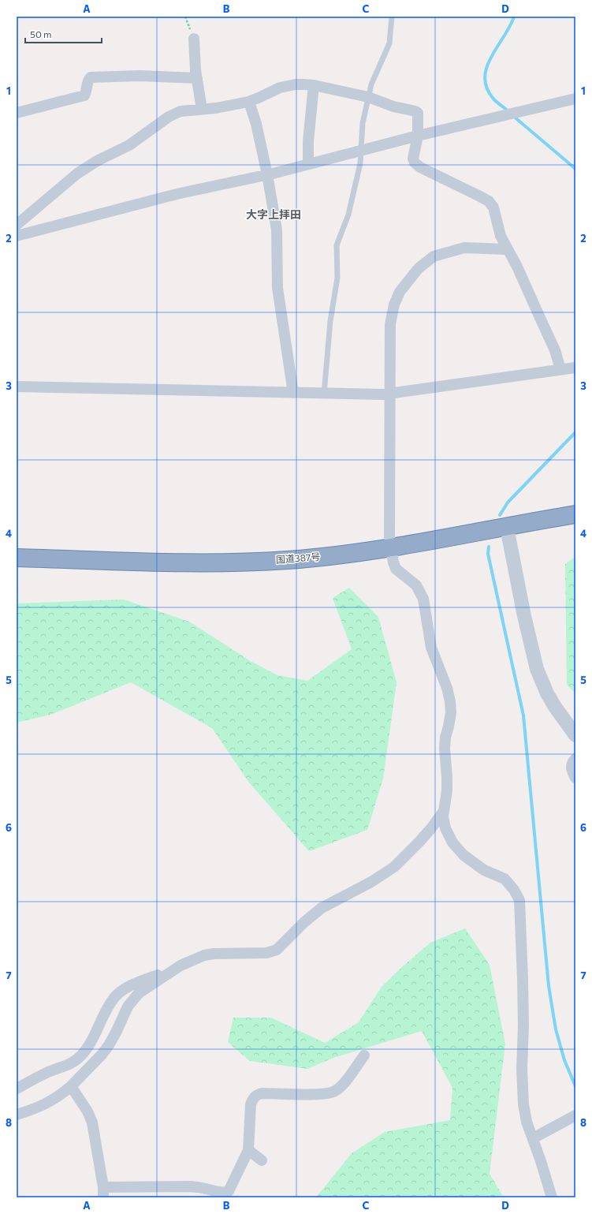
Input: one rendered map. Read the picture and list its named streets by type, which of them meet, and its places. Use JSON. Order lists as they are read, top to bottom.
{
  "streets": {
    "highway": ["国道387号"]
  },
  "districts": ["大字上拝田"],
  "scale_bar": "50 m",
  "grid": {
    "columns": [
      "A",
      "B",
      "C",
      "D"
    ],
    "rows": [
      "1",
      "2",
      "3",
      "4",
      "5",
      "6",
      "7",
      "8"
    ]
  }
}
